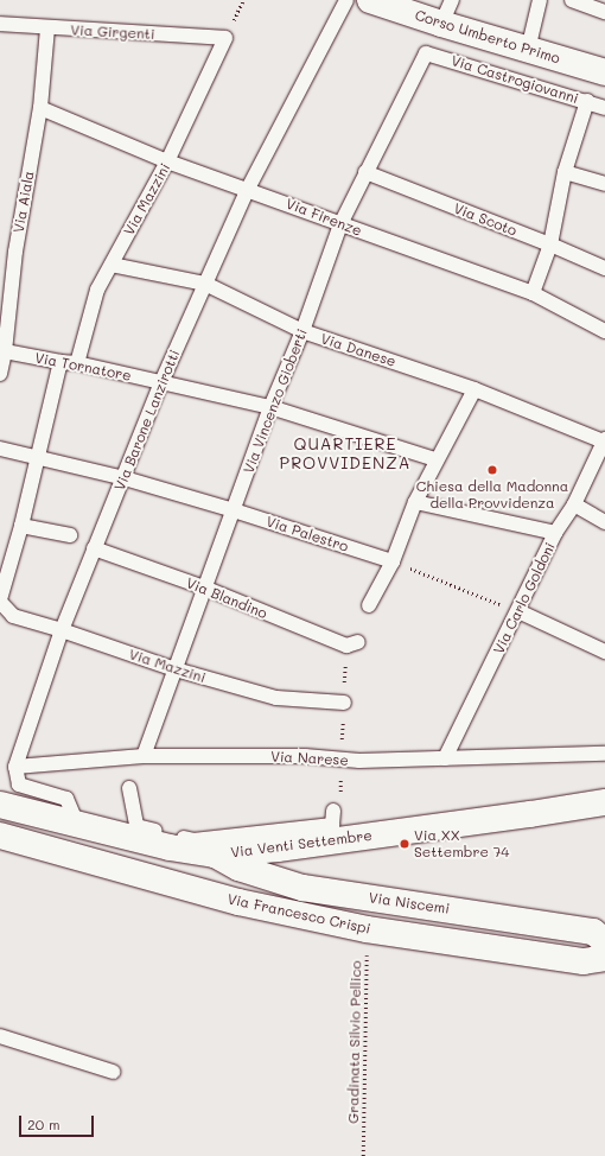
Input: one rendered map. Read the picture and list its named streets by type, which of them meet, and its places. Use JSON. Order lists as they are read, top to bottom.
{
  "streets": {
    "street": [
      "Corso Umberto Primo",
      "Via Venti Settembre",
      "Via Niscemi",
      "Via Francesco Crispi"
    ],
    "lane": [
      "Via Girgenti",
      "Via Castrogiovanni",
      "Via Mazzini",
      "Via Aiala",
      "Via Firenze",
      "Via Scoto",
      "Via Danese",
      "Via Tornatore",
      "Via Vincenzo Gioberti",
      "Via Barone Lanzirotti",
      "Via Palestro",
      "Via Blandino",
      "Via Carlo Goldoni",
      "Via Narese"
    ],
    "path": ["Gradinata Silvio Pellico"]
  },
  "crossings": [
    ["Via Girgenti", "Via Mazzini"],
    ["Via Girgenti", "Via Aiala"],
    ["Via Castrogiovanni", "Via Vincenzo Gioberti"],
    ["Via Mazzini", "Via Firenze"],
    ["Via Mazzini", "Via Danese"],
    ["Via Mazzini", "Via Tornatore"],
    ["Via Mazzini", "Via Vincenzo Gioberti"],
    ["Via Mazzini", "Via Barone Lanzirotti"],
    ["Via Mazzini", "Via Palestro"],
    ["Via Aiala", "Via Firenze"],
    ["Via Aiala", "Via Tornatore"],
    ["Via Firenze", "Via Vincenzo Gioberti"],
    ["Via Firenze", "Via Barone Lanzirotti"],
    ["Via Scoto", "Via Vincenzo Gioberti"],
    ["Via Danese", "Via Vincenzo Gioberti"],
    ["Via Danese", "Via Barone Lanzirotti"],
    ["Via Danese", "Via Carlo Goldoni"],
    ["Via Tornatore", "Via Vincenzo Gioberti"],
    ["Via Tornatore", "Via Barone Lanzirotti"],
    ["Via Vincenzo Gioberti", "Via Palestro"],
    ["Via Vincenzo Gioberti", "Via Blandino"],
    ["Via Vincenzo Gioberti", "Via Narese"],
    ["Via Barone Lanzirotti", "Via Palestro"],
    ["Via Barone Lanzirotti", "Via Blandino"],
    ["Via Barone Lanzirotti", "Via Narese"],
    ["Via Carlo Goldoni", "Via Narese"],
    ["Via Venti Settembre", "Via Niscemi"],
    ["Via Francesco Crispi", "Gradinata Silvio Pellico"]
  ],
  "districts": ["QUARTIERE PROVVIDENZA"],
  "places": ["Chiesa della Madonna della Provvidenza", "Via XX Settembre 74"],
  "scale_bar": "20 m"
}
